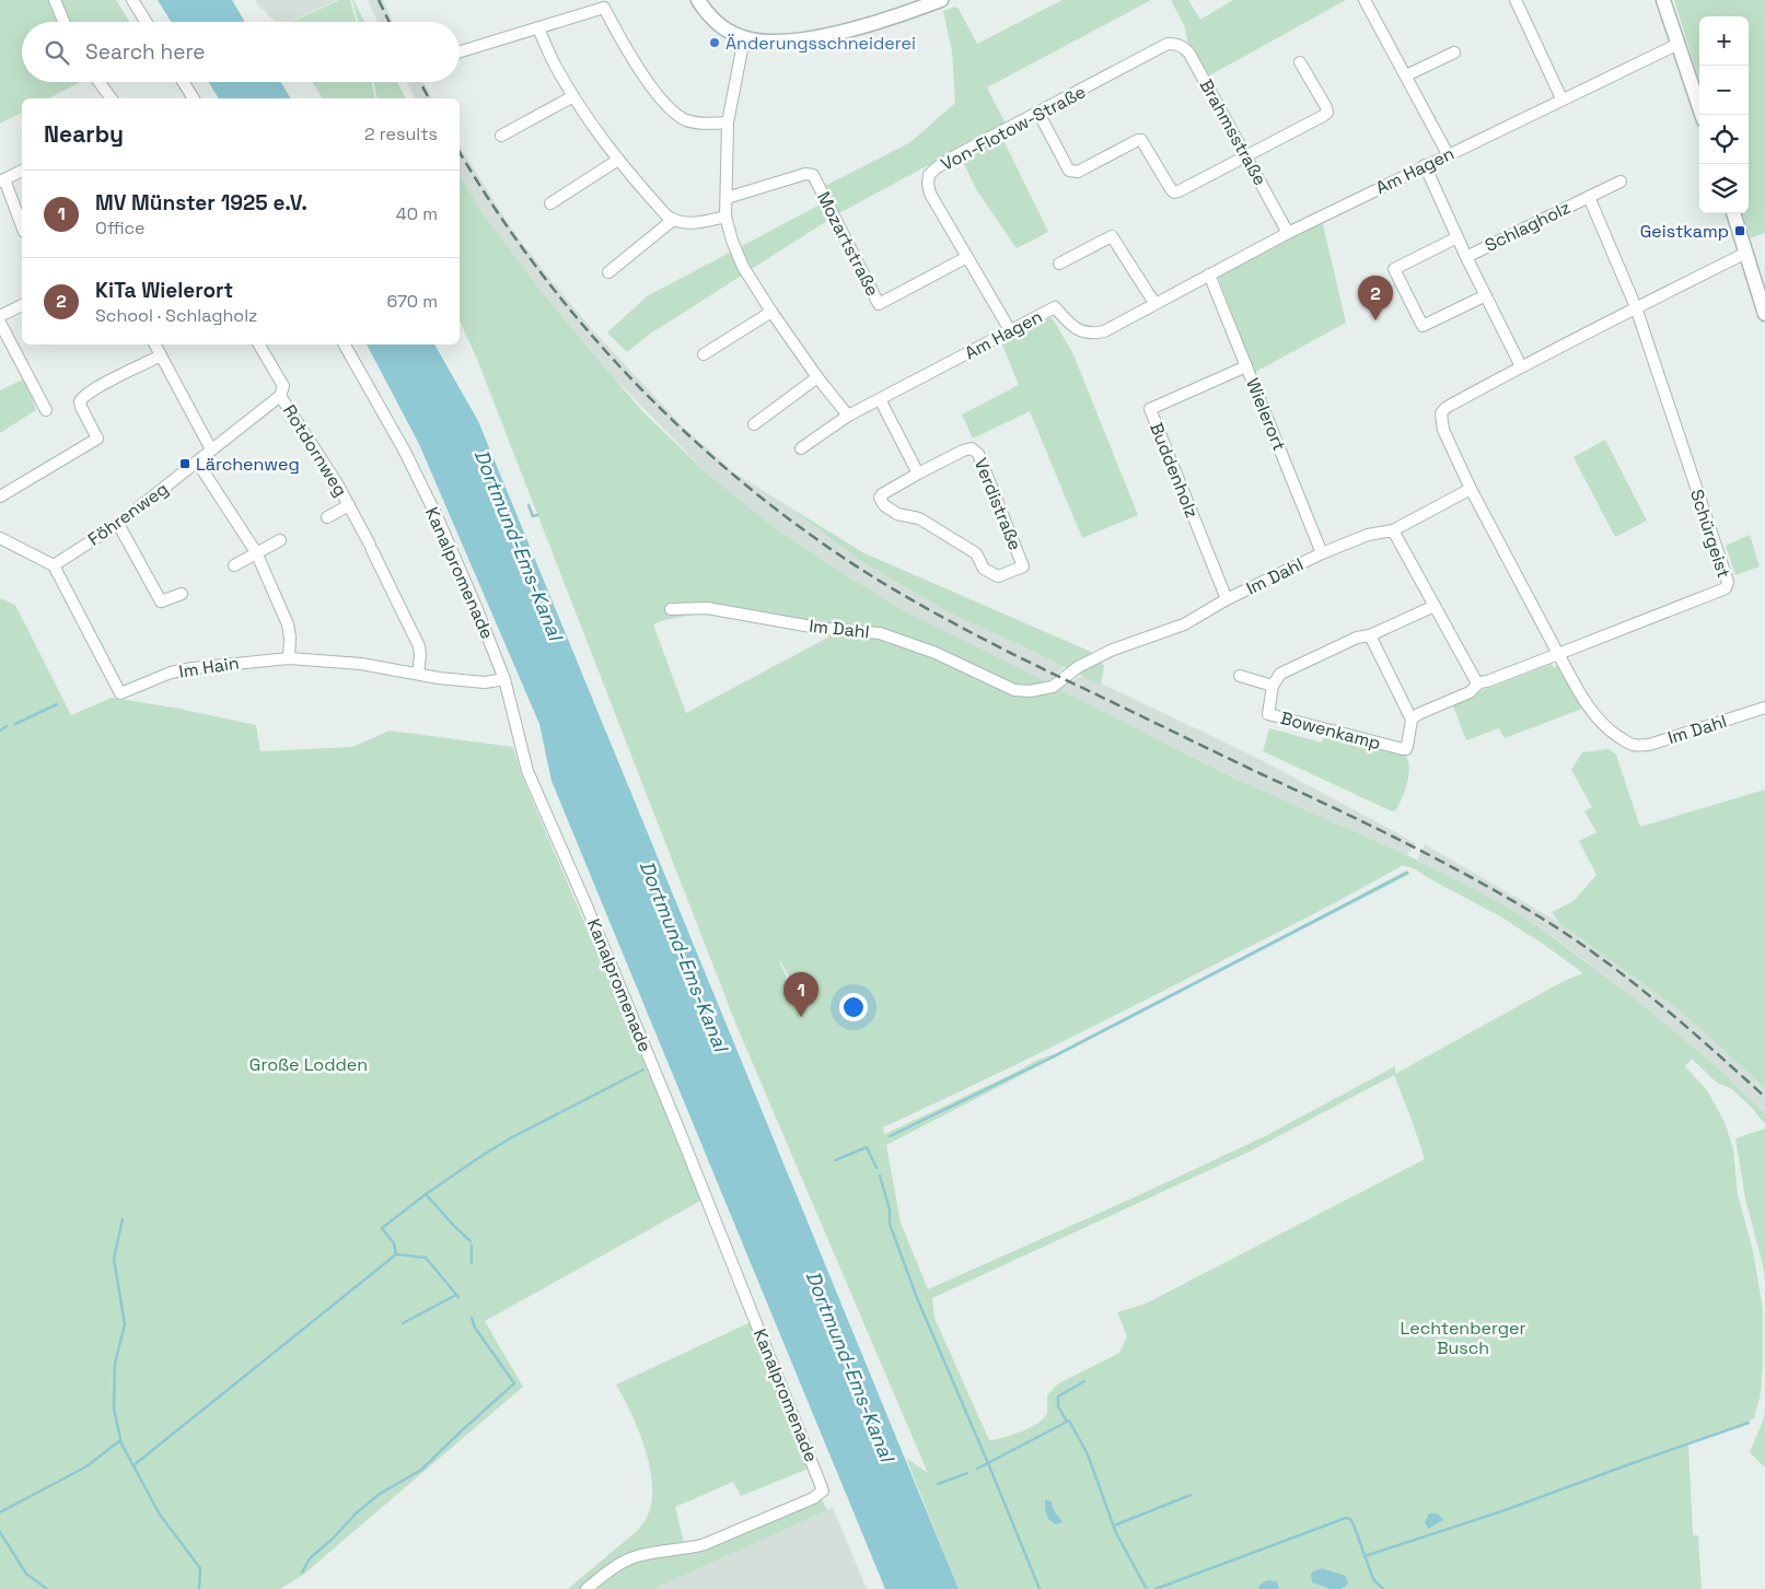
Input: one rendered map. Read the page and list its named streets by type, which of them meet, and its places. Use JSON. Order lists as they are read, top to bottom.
{
  "streets": {
    "street": [
      "Von-Flotow-Straße",
      "Brahmsstraße",
      "Am Hagen",
      "Schlagholz",
      "Mozartstraße",
      "Wielerort",
      "Rotdornweg",
      "Buddenholz",
      "Verdistraße",
      "Föhrenweg",
      "Schürgeist",
      "Kanalpromenade",
      "Im Dahl",
      "Im Hain",
      "Bowenkamp"
    ]
  },
  "crossings": [
    ["Von-Flotow-Straße", "Brahmsstraße"],
    ["Von-Flotow-Straße", "Am Hagen"],
    ["Von-Flotow-Straße", "Mozartstraße"],
    ["Brahmsstraße", "Am Hagen"],
    ["Am Hagen", "Schlagholz"],
    ["Am Hagen", "Wielerort"],
    ["Schlagholz", "Schürgeist"],
    ["Wielerort", "Buddenholz"],
    ["Wielerort", "Im Dahl"],
    ["Rotdornweg", "Föhrenweg"],
    ["Rotdornweg", "Im Hain"],
    ["Buddenholz", "Im Dahl"],
    ["Föhrenweg", "Im Hain"],
    ["Schürgeist", "Im Dahl"],
    ["Kanalpromenade", "Im Hain"]
  ],
  "water": ["Dortmund-Ems-Kanal"],
  "parks": ["Große Lodden", "Lechtenberger Busch"],
  "places": {
    "other": ["Änderungsschneiderei"],
    "transit": ["Geistkamp", "Lärchenweg"]
  },
  "page": {
    "map_buttons": ["+", "−"],
    "search": "Search here",
    "heading": ["Nearby", "2 results"],
    "list": [
      {
        "mark": "1",
        "name": "MV Münster 1925 e.V.",
        "note": "Office",
        "value": "40 m"
      },
      {
        "mark": "2",
        "name": "KiTa Wielerort",
        "note": "School · Schlagholz",
        "value": "670 m"
      }
    ],
    "pins": ["2", "1"]
  }
}
